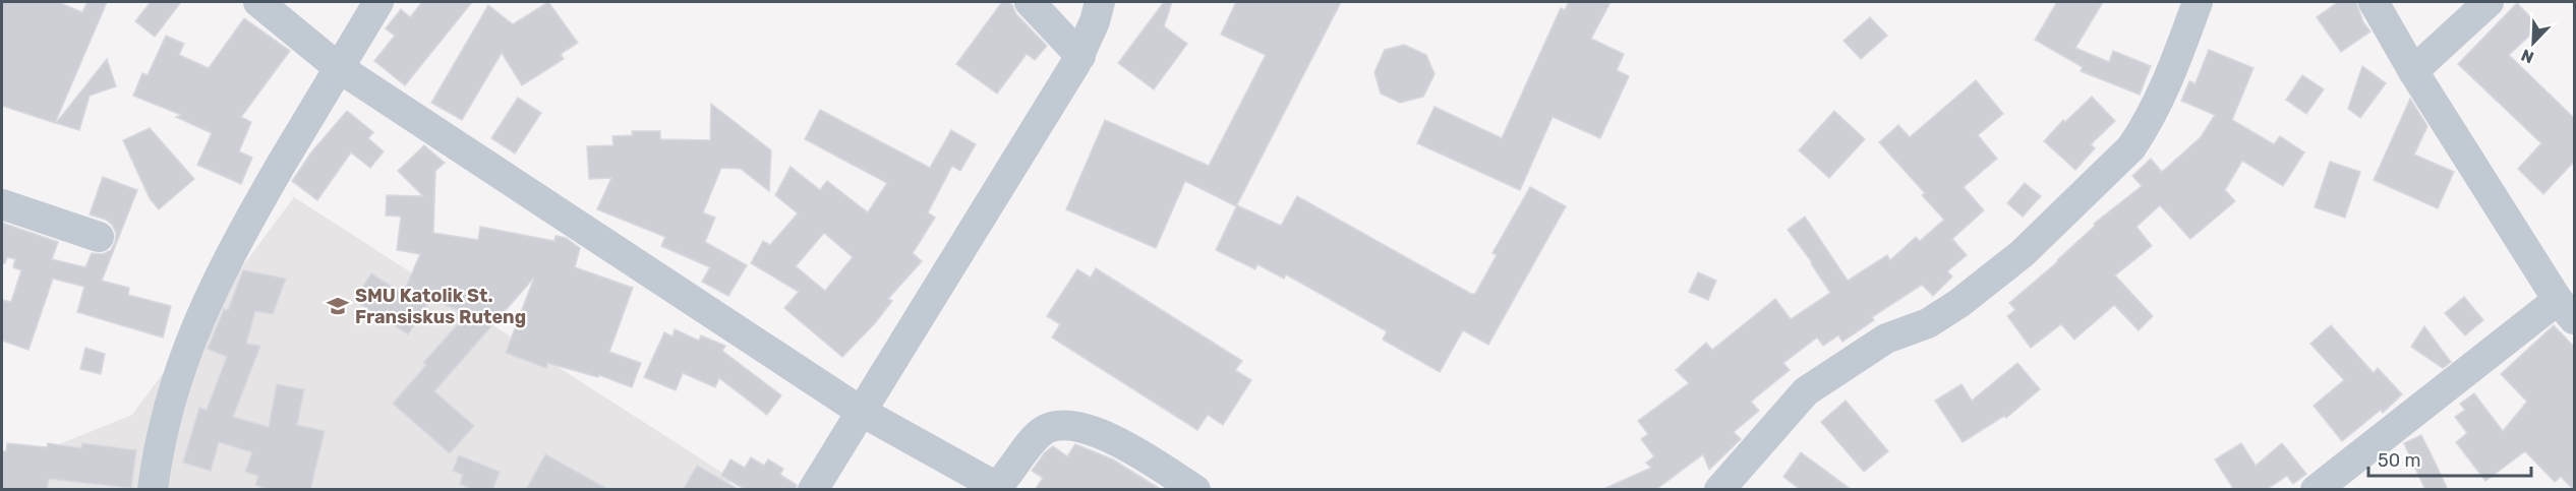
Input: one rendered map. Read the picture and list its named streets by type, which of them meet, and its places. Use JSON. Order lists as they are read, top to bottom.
{
  "places": {
    "school or university": ["SMU Katolik St. Fransiskus Ruteng"]
  },
  "scale_bar": "50 m",
  "north": "bottom left"
}
